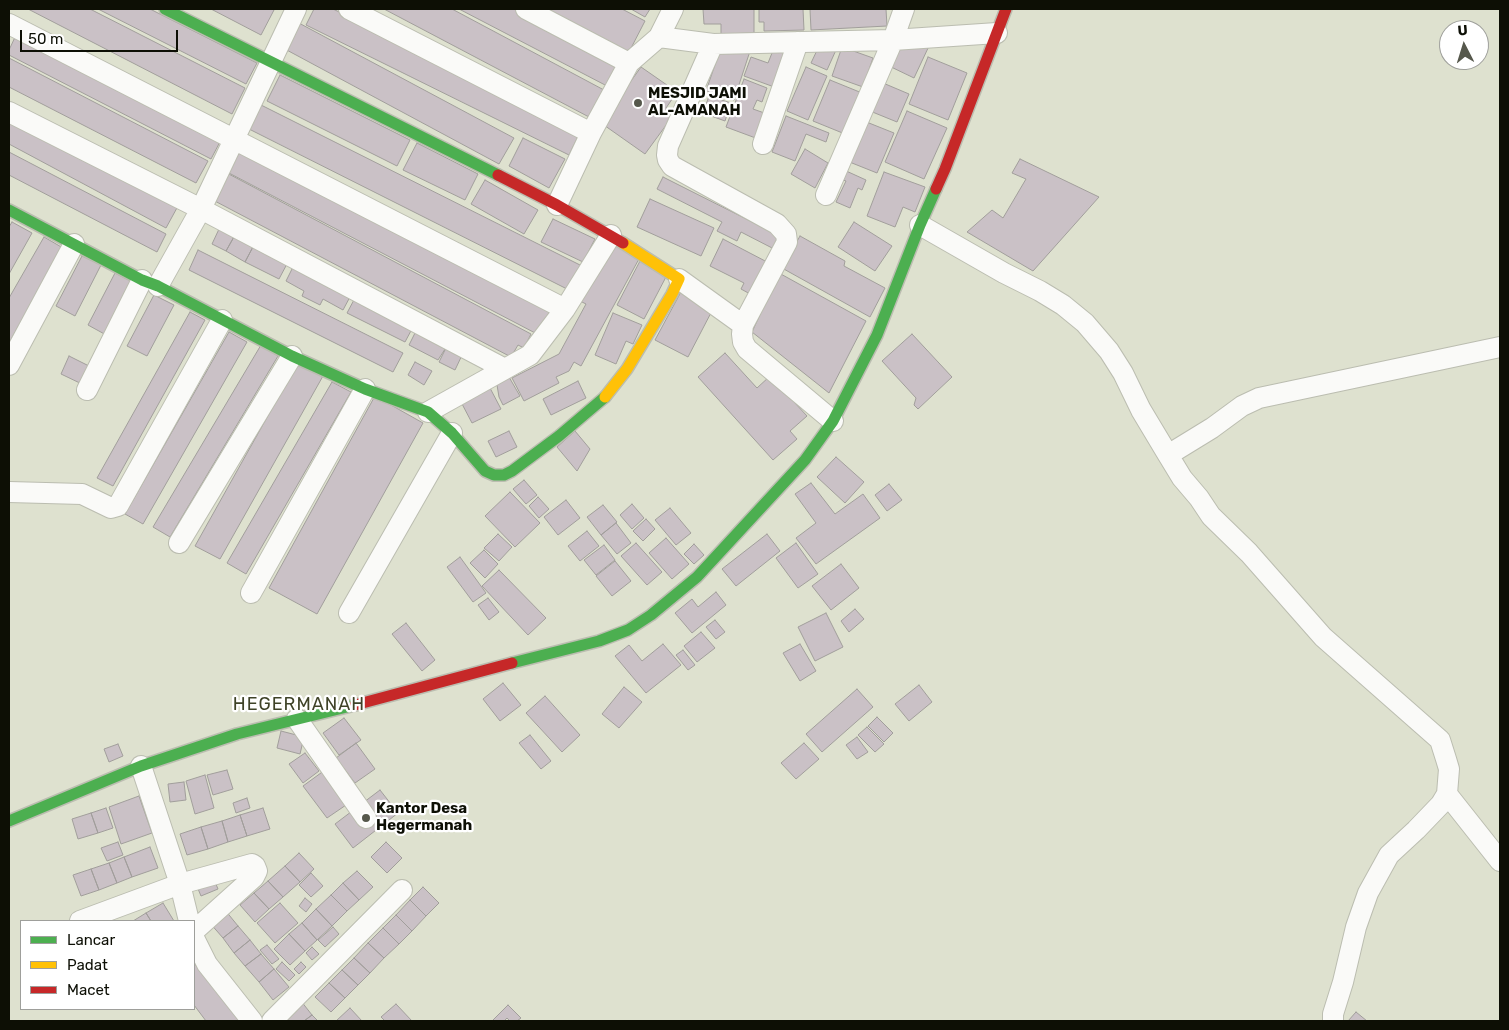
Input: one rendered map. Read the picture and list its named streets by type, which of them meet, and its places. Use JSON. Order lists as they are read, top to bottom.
{
  "districts": ["HEGERMANAH"],
  "places": ["MESJID JAMI AL-AMANAH", "Kantor Desa Hegermanah"],
  "legend": ["Lancar", "Padat", "Macet"],
  "scale_bar": "50 m",
  "north": "top"
}
